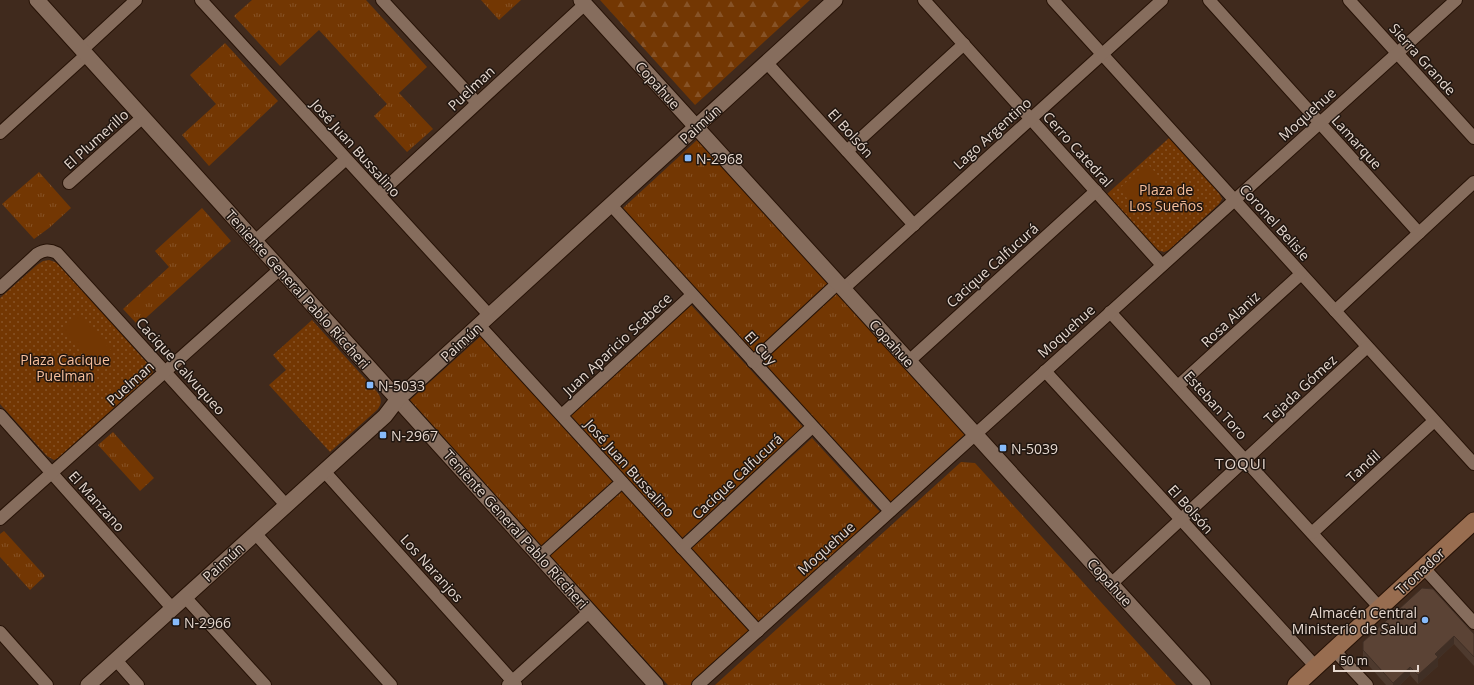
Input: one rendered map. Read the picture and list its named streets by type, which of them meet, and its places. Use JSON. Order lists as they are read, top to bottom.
{
  "streets": {
    "main road": ["Tronador"],
    "street": [
      "Sierra Grande",
      "Copahue",
      "Puelman",
      "Moquehue",
      "Paimún",
      "El Bolsón",
      "Lago Argentino",
      "El Plumerillo",
      "Lamarque",
      "José Juan Bussalino",
      "Cerro Catedral",
      "Coronel Belisle",
      "Cacique Calfucurá",
      "Teniente General Pablo Riccheri",
      "Rosa Alaniz",
      "Juan Aparicio Scabece",
      "El Cuy",
      "Cacique Calvuqueo",
      "Tejada Gómez",
      "Esteban Toro",
      "Tandil",
      "El Manzano",
      "Los Naranjos"
    ]
  },
  "crossings": [
    ["Sierra Grande", "Moquehue"],
    ["Copahue", "Puelman"],
    ["Copahue", "Moquehue"],
    ["Copahue", "Paimún"],
    ["Copahue", "Lago Argentino"],
    ["Copahue", "Cacique Calfucurá"],
    ["Copahue", "Tejada Gómez"],
    ["Puelman", "José Juan Bussalino"],
    ["Puelman", "Teniente General Pablo Riccheri"],
    ["Puelman", "Cacique Calvuqueo"],
    ["Puelman", "El Manzano"],
    ["Moquehue", "El Bolsón"],
    ["Moquehue", "Lamarque"],
    ["Moquehue", "José Juan Bussalino"],
    ["Moquehue", "Cerro Catedral"],
    ["Moquehue", "Coronel Belisle"],
    ["Moquehue", "El Cuy"],
    ["Moquehue", "Esteban Toro"],
    ["Paimún", "El Bolsón"],
    ["Paimún", "José Juan Bussalino"],
    ["Paimún", "Teniente General Pablo Riccheri"],
    ["Paimún", "El Cuy"],
    ["Paimún", "Cacique Calvuqueo"],
    ["Paimún", "El Manzano"],
    ["Paimún", "Los Naranjos"],
    ["El Bolsón", "Lago Argentino"],
    ["El Bolsón", "Tejada Gómez"],
    ["El Bolsón", "Tronador"],
    ["Lago Argentino", "Cerro Catedral"],
    ["Lago Argentino", "Coronel Belisle"],
    ["Lago Argentino", "El Cuy"],
    ["El Plumerillo", "Teniente General Pablo Riccheri"],
    ["José Juan Bussalino", "Cacique Calfucurá"],
    ["José Juan Bussalino", "Juan Aparicio Scabece"],
    ["Cerro Catedral", "Cacique Calfucurá"],
    ["Coronel Belisle", "Rosa Alaniz"],
    ["Coronel Belisle", "Tejada Gómez"],
    ["Coronel Belisle", "Tandil"],
    ["Cacique Calfucurá", "El Cuy"],
    ["Rosa Alaniz", "Esteban Toro"],
    ["Juan Aparicio Scabece", "El Cuy"],
    ["Tejada Gómez", "Esteban Toro"],
    ["Esteban Toro", "Tandil"],
    ["Esteban Toro", "Tronador"]
  ],
  "districts": ["TOQUI"],
  "parks": ["Plaza de Los Sueños", "Plaza Cacique Puelman"],
  "places": {
    "transit": [
      "N-2968",
      "N-5033",
      "N-2967",
      "N-5039",
      "N-2966"
    ],
    "other": ["Almacén Central Ministerio de Salud"]
  },
  "scale_bar": "50 m"
}
